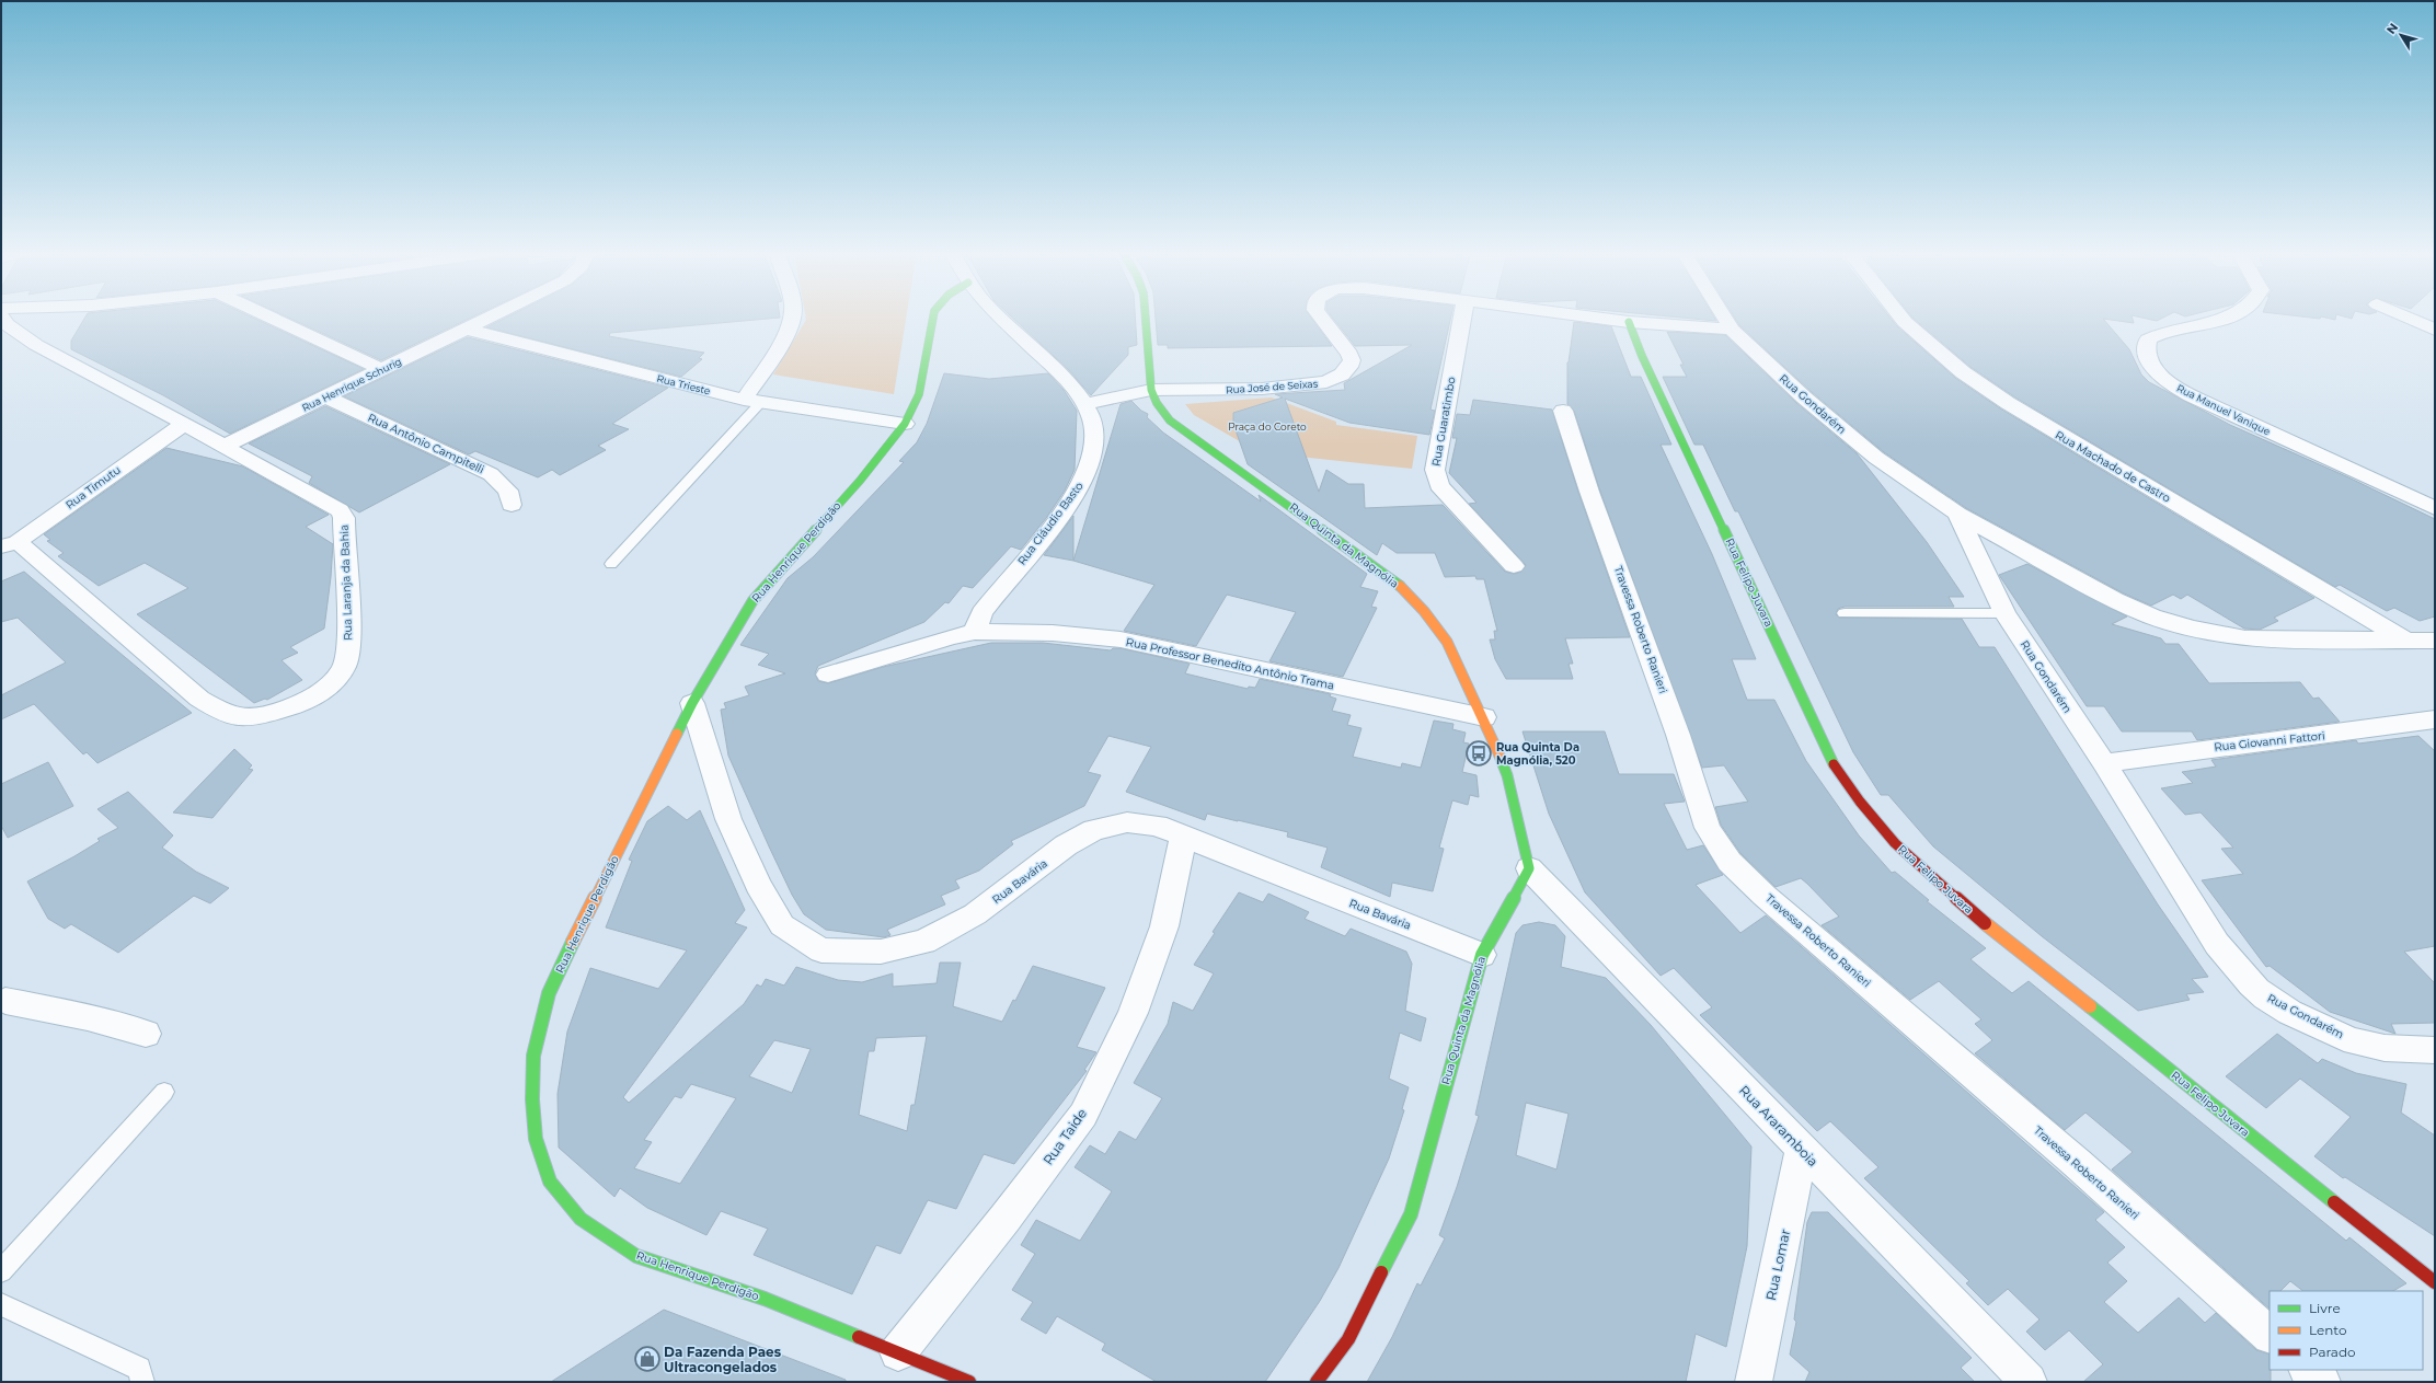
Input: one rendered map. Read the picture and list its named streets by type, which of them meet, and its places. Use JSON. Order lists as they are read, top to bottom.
{
  "streets": {
    "street": [
      "Rua Henrique Schurig",
      "Rua Trieste",
      "Rua José de Seixas",
      "Rua Gondarém",
      "Rua Manuel Vanique",
      "Rua Guaratimbo",
      "Rua Antônio Campitelli",
      "Rua Machado de Castro",
      "Rua Timutu",
      "Rua Cláudio Basto",
      "Rua Quinta da Magnólia",
      "Rua Henrique Perdigão",
      "Rua Laranja da Bahia",
      "Rua Felipo Juvara",
      "Travessa Roberto Ranieri",
      "Rua Professor Benedito Antônio Trama",
      "Rua Giovanni Fattori",
      "Rua Bavária",
      "Rua Araramboia",
      "Rua Taide",
      "Rua Lomar"
    ]
  },
  "crossings": [
    ["Rua Henrique Schurig", "Rua Trieste"],
    ["Rua Henrique Schurig", "Rua Antônio Campitelli"],
    ["Rua Henrique Schurig", "Rua Laranja da Bahia"],
    ["Rua Trieste", "Rua Henrique Perdigão"],
    ["Rua José de Seixas", "Rua Gondarém"],
    ["Rua José de Seixas", "Rua Cláudio Basto"],
    ["Rua José de Seixas", "Rua Quinta da Magnólia"],
    ["Rua José de Seixas", "Rua Felipo Juvara"],
    ["Rua Gondarém", "Rua Giovanni Fattori"],
    ["Rua Timutu", "Rua Laranja da Bahia"],
    ["Rua Cláudio Basto", "Rua Professor Benedito Antônio Trama"],
    ["Rua Quinta da Magnólia", "Rua Professor Benedito Antônio Trama"],
    ["Rua Quinta da Magnólia", "Rua Bavária"],
    ["Rua Quinta da Magnólia", "Rua Araramboia"],
    ["Rua Henrique Perdigão", "Rua Bavária"],
    ["Rua Henrique Perdigão", "Rua Taide"],
    ["Rua Bavária", "Rua Taide"],
    ["Rua Araramboia", "Rua Lomar"]
  ],
  "parks": ["Praça do Coreto"],
  "places": {
    "bus stop": ["Rua Quinta Da Magnólia, 520"],
    "shop": ["Da Fazenda Paes Ultracongelados"]
  },
  "legend": ["Livre", "Lento", "Parado"],
  "north": "top left"
}
